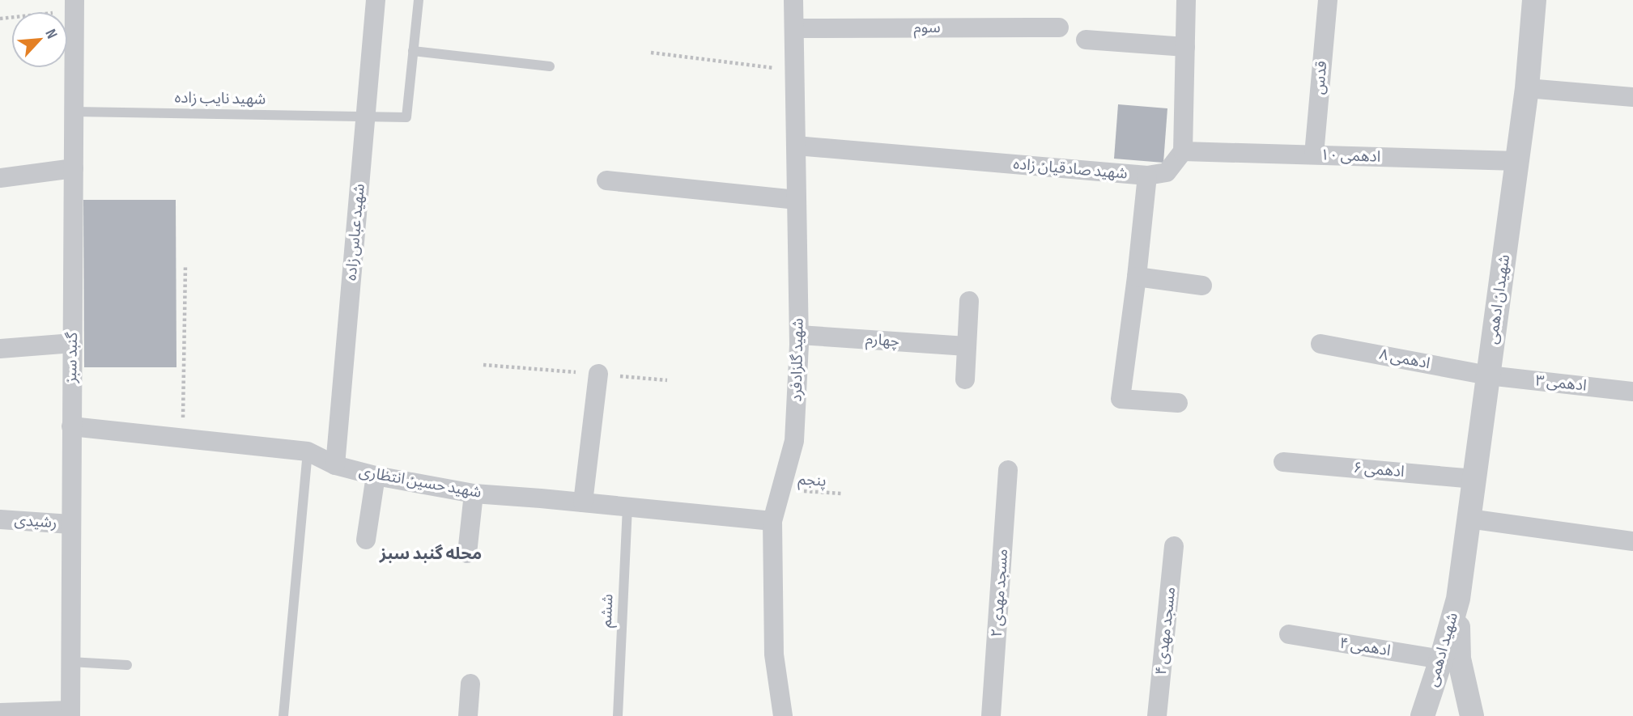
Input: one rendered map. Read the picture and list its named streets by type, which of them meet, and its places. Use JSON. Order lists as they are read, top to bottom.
{
  "streets": {
    "street": [
      "سوم",
      "قدس",
      "ادهمی ۱۰",
      "شهید صادقیان زاده",
      "شهید عباس زاده",
      "شهیدان ادهمی",
      "چهارم",
      "گنبد سبز",
      "ادهمی ۸",
      "شهید گلزادفرد",
      "ادهمی ۳",
      "ادهمی ۶",
      "شهید حسین انتظاری",
      "رشیدی",
      "مسجد مهدی ۲",
      "مسجد مهدی ۴",
      "ادهمی ۴",
      "شهید ادهمی"
    ],
    "lane": ["شهید نایب زاده", "ششم"],
    "path": ["پنجم"]
  },
  "crossings": [
    ["سوم", "شهید گلزادفرد"],
    ["قدس", "ادهمی ۱۰"],
    ["شهید نایب زاده", "شهید عباس زاده"],
    ["شهید نایب زاده", "گنبد سبز"],
    ["ادهمی ۱۰", "شهید صادقیان زاده"],
    ["ادهمی ۱۰", "شهیدان ادهمی"],
    ["شهید صادقیان زاده", "شهید گلزادفرد"],
    ["شهید عباس زاده", "شهید حسین انتظاری"],
    ["شهیدان ادهمی", "ادهمی ۸"],
    ["شهیدان ادهمی", "ادهمی ۳"],
    ["شهیدان ادهمی", "ادهمی ۶"],
    ["شهیدان ادهمی", "شهید ادهمی"],
    ["چهارم", "شهید گلزادفرد"],
    ["گنبد سبز", "شهید حسین انتظاری"],
    ["گنبد سبز", "رشیدی"],
    ["ادهمی ۸", "ادهمی ۳"],
    ["شهید گلزادفرد", "پنجم"],
    ["شهید گلزادفرد", "شهید حسین انتظاری"],
    ["شهید حسین انتظاری", "ششم"],
    ["ادهمی ۴", "شهید ادهمی"]
  ],
  "districts": ["محله گنبد سبز"],
  "north": "top right"
}
